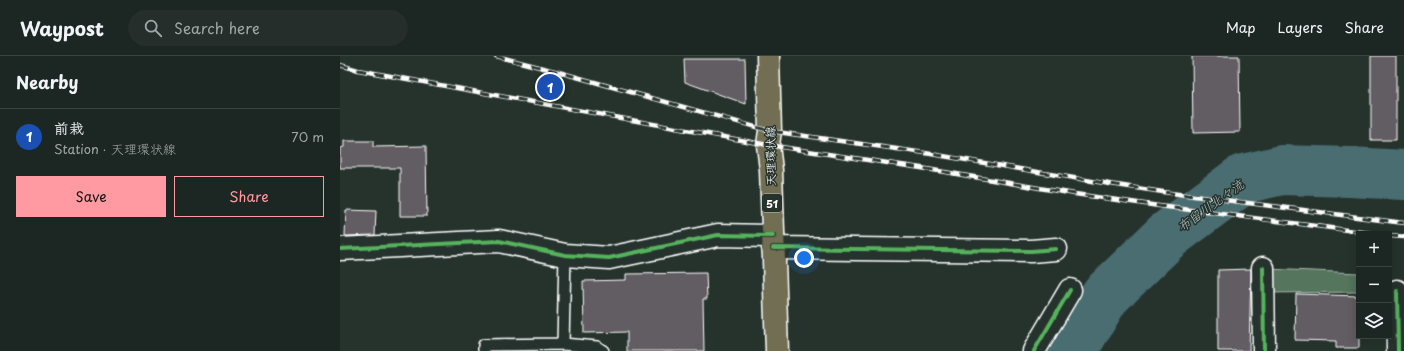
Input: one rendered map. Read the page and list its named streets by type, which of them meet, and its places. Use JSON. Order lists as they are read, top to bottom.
{
  "streets": {
    "main road": ["天理環状線", "51"]
  },
  "water": ["布留川北々流"],
  "page": {
    "header": "Waypost",
    "search": "Search here",
    "nav": ["Map", "Layers", "Share"],
    "heading": "Nearby",
    "pins": "1",
    "list": [
      {
        "mark": "1",
        "name": "前栽",
        "note": "Station · 天理環状線",
        "value": "70 m"
      }
    ],
    "buttons": ["Save", "Share"],
    "map_buttons": ["+", "−"]
  }
}
